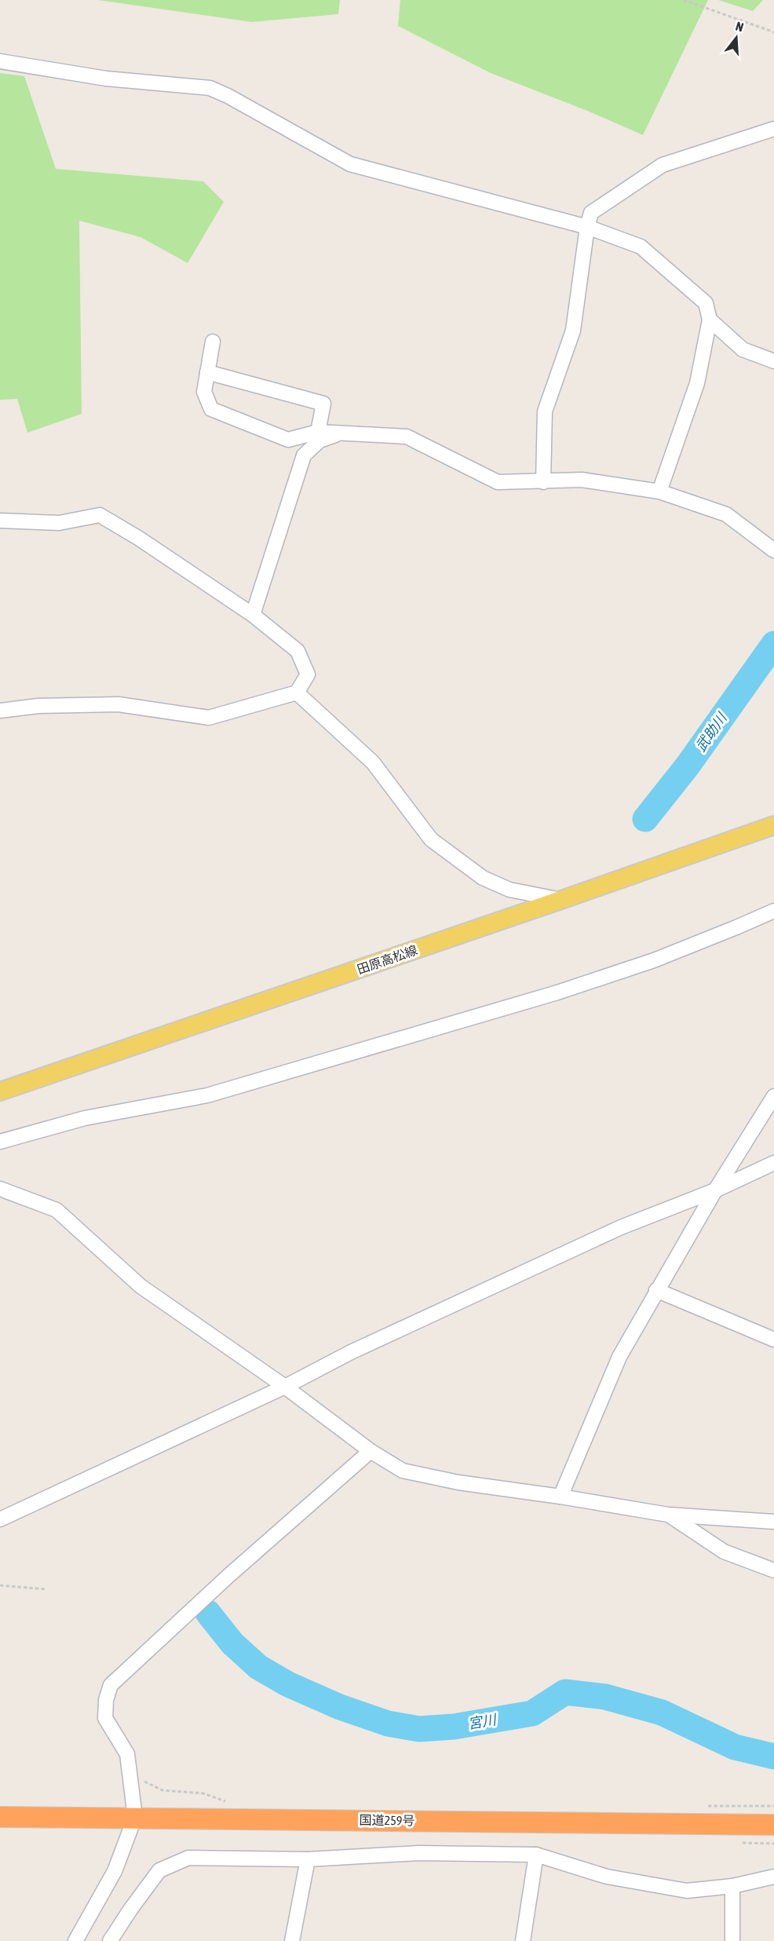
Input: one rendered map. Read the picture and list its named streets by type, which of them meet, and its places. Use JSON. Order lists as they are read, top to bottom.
{
  "streets": {
    "highway": ["国道259号"],
    "main road": ["田原高松線"]
  },
  "water": ["武助川", "宮川"],
  "north": "top"
}
